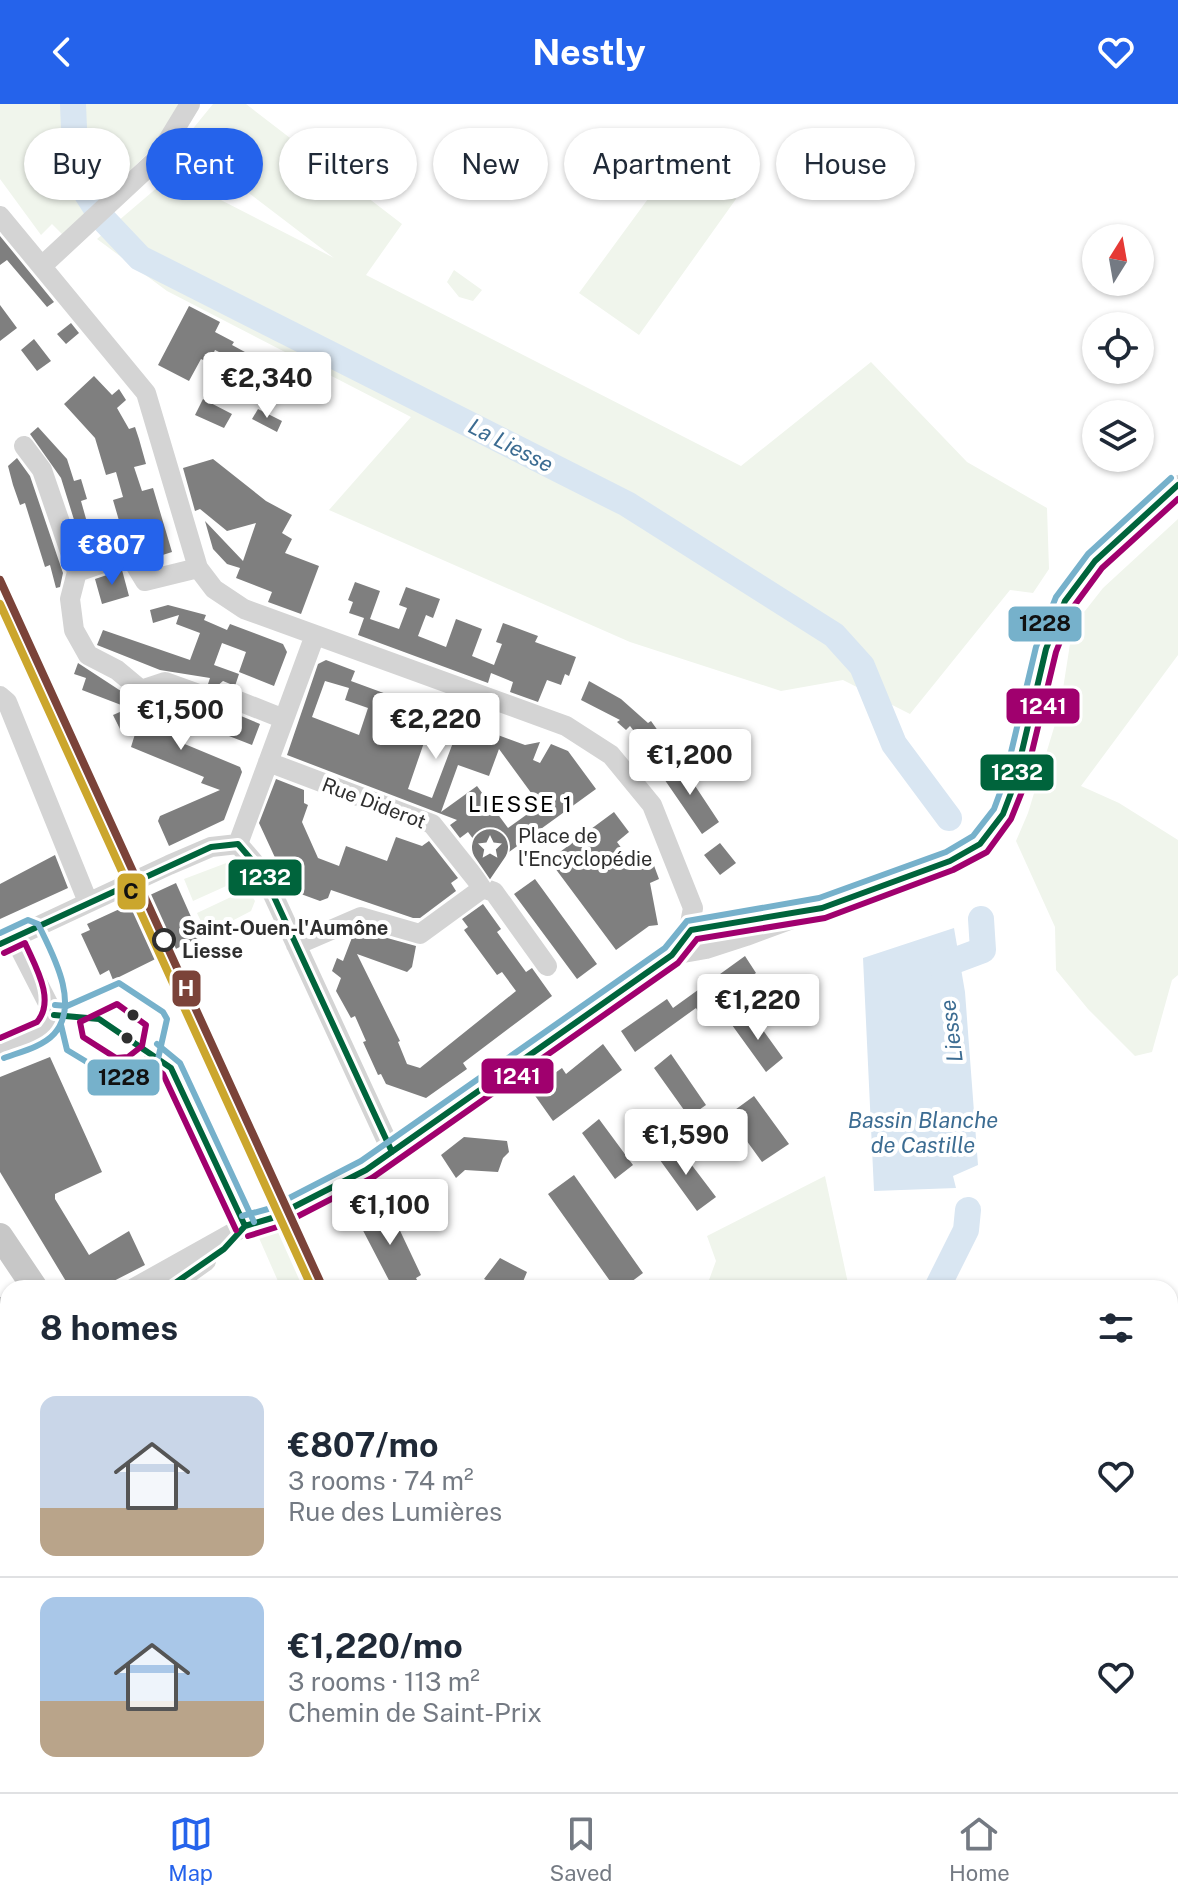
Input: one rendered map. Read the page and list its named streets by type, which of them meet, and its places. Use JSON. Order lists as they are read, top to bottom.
{
  "streets": {
    "street": ["Rue Diderot"]
  },
  "districts": ["LIESSE 1"],
  "water": ["La Liesse", "Liesse", "Bassin Blanche de Castille"],
  "places": {
    "place": ["Place de l'Encyclopédie"],
    "other": ["Saint-Ouen-l'Aumône Liesse"]
  },
  "lines": [
    "transit line 1228",
    "transit line 1232",
    "transit line 1241",
    "transit line H",
    "transit line C"
  ],
  "north": "top",
  "page": {
    "header": "Nestly",
    "chip": [
      "Buy",
      "Rent",
      "Filters",
      "New",
      "Apartment",
      "House"
    ],
    "price": [
      "€2,340",
      "€807",
      "€1,500",
      "€2,220",
      "€1,200",
      "€1,220",
      "€1,590",
      "€1,100"
    ],
    "heading": "8 homes",
    "list": [
      {
        "name": "€807/mo",
        "note": "3 rooms · 74 m² · Rue des Lumières"
      },
      {
        "name": "€1,220/mo",
        "note": "3 rooms · 113 m² · Chemin de Saint-Prix"
      }
    ],
    "tabs": ["Map", "Saved", "Home"]
  }
}
